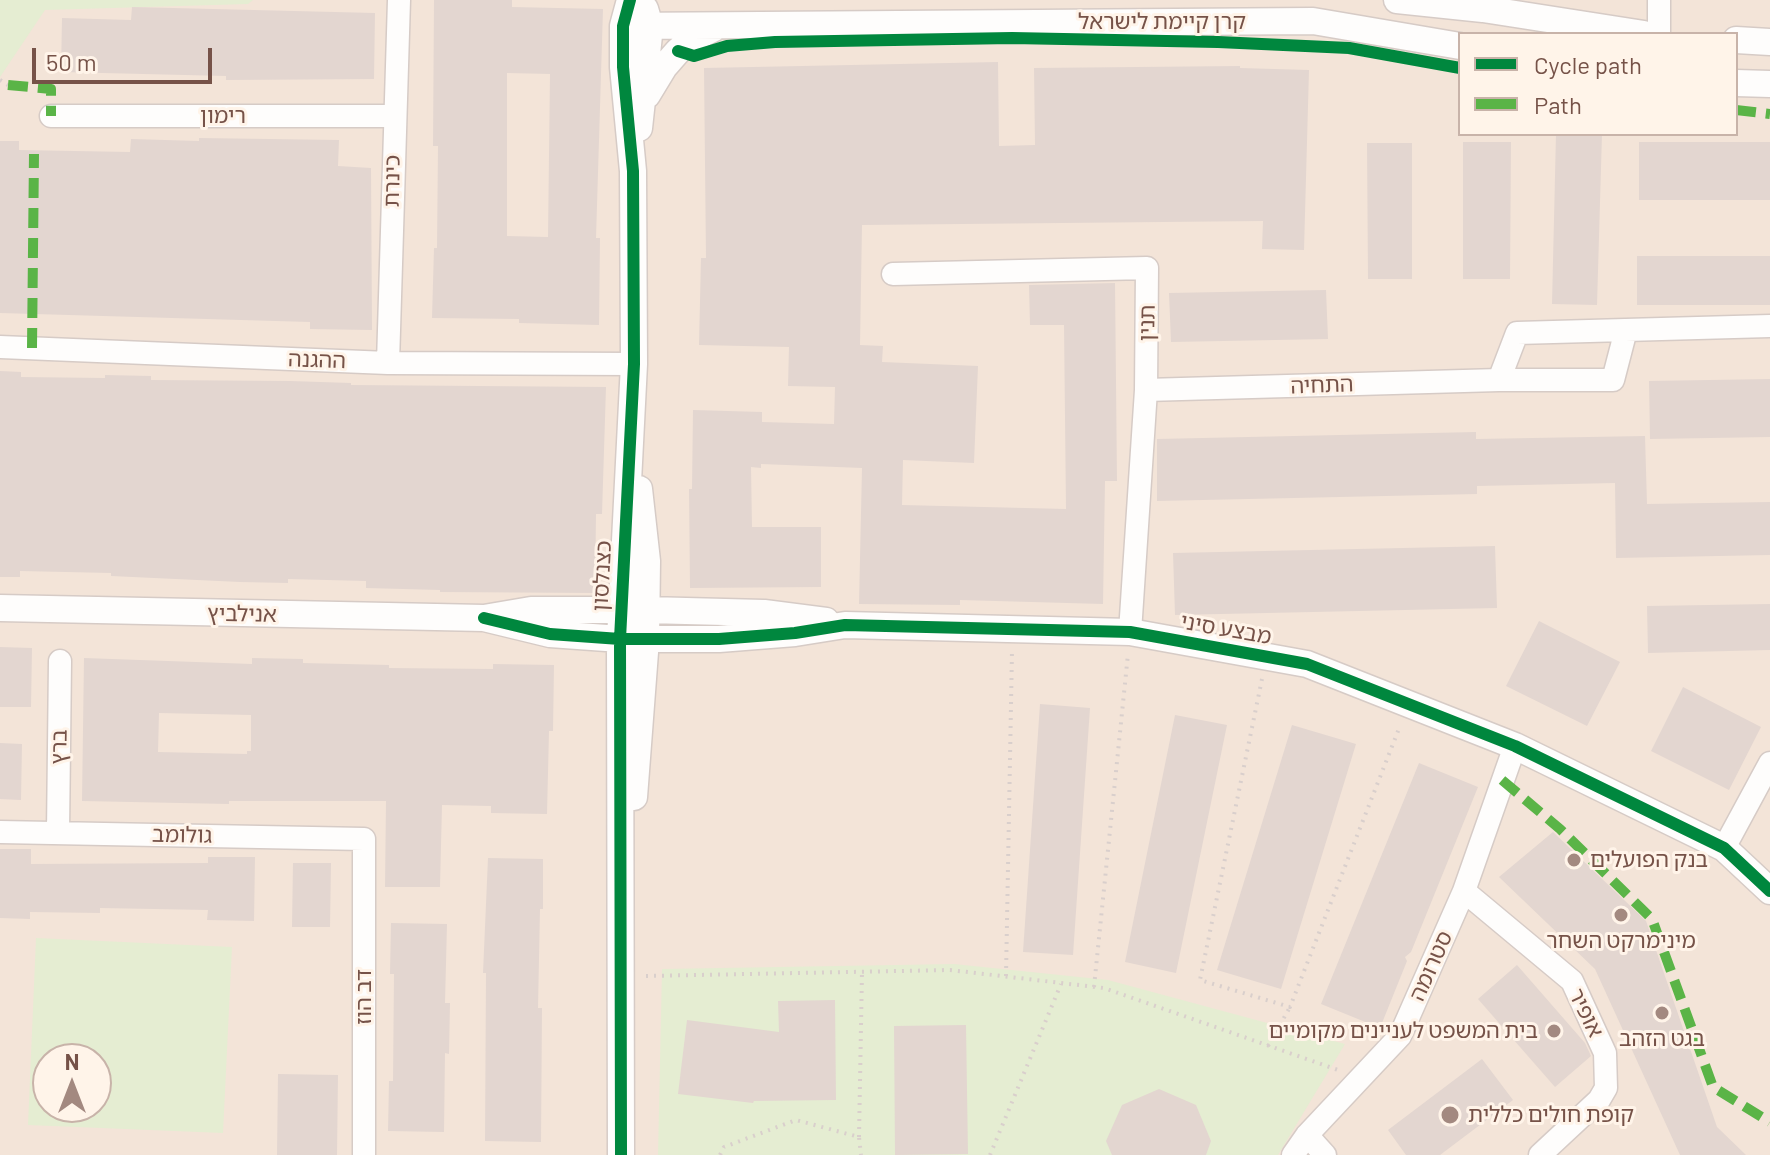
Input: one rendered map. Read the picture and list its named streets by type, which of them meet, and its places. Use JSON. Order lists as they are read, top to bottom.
{
  "streets": {
    "street": [
      "קרן קיימת לישראל",
      "רימון",
      "כינרת",
      "תנין",
      "ההגנה",
      "התחיה",
      "כצנלסון",
      "אנילביץ",
      "מבצע סיני",
      "ברץ",
      "גולומב",
      "סטרומה",
      "דב הוז",
      "אופיר"
    ]
  },
  "crossings": [
    ["קרן קיימת לישראל", "כצנלסון"],
    ["רימון", "כינרת"],
    ["כינרת", "ההגנה"],
    ["תנין", "התחיה"],
    ["תנין", "מבצע סיני"],
    ["ההגנה", "כצנלסון"],
    ["כצנלסון", "מבצע סיני"],
    ["אנילביץ", "מבצע סיני"],
    ["מבצע סיני", "סטרומה"],
    ["ברץ", "גולומב"],
    ["גולומב", "דב הוז"],
    ["סטרומה", "אופיר"]
  ],
  "places": [
    "בנק הפועלים",
    "מינימרקט השחר",
    "בגט הזהב",
    "בית המשפט לעניינים מקומיים",
    "קופת חולים כללית"
  ],
  "legend": ["Cycle path", "Path"],
  "scale_bar": "50 m",
  "north": "top"
}
